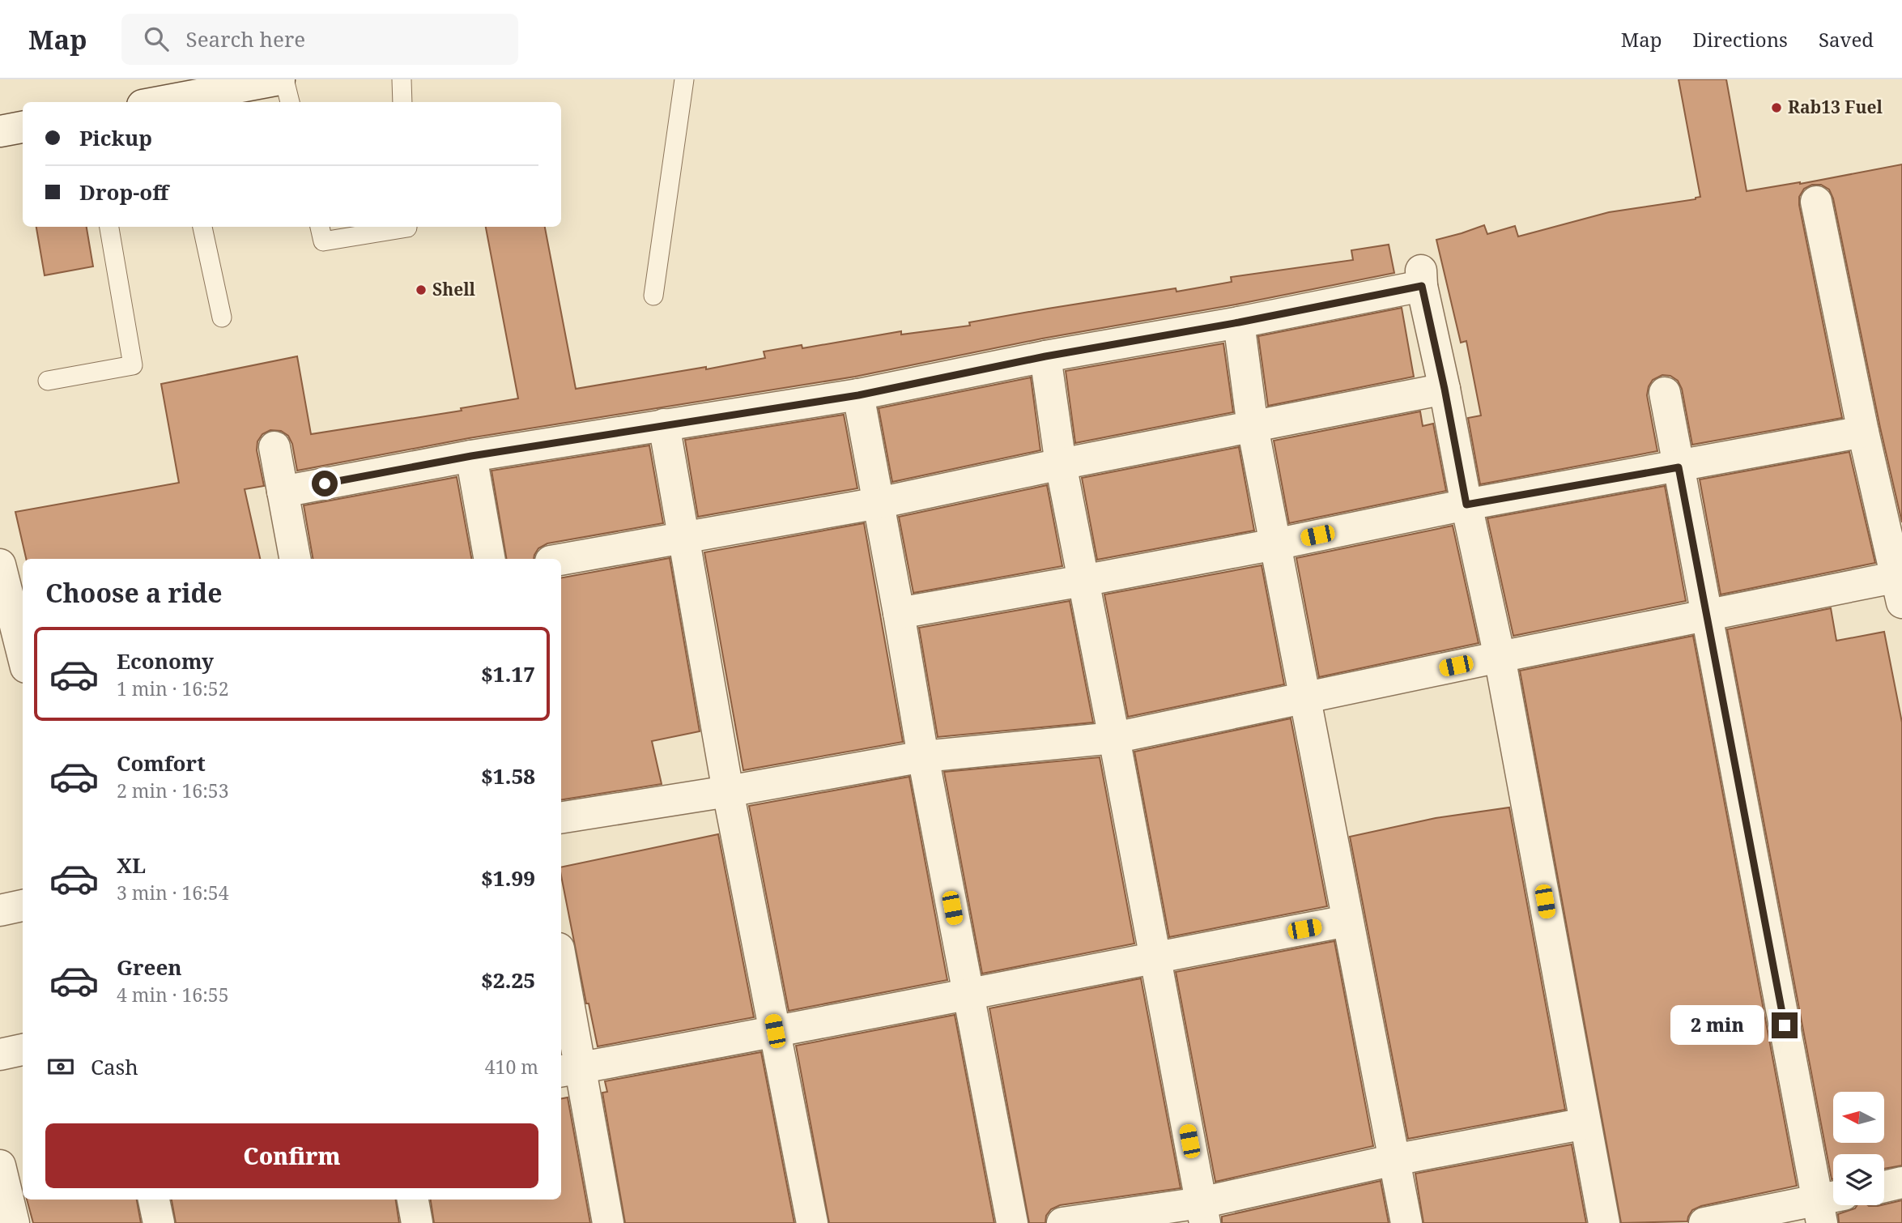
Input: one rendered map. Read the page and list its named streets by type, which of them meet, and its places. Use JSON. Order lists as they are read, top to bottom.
{
  "places": ["Rab13 Fuel", "Shell"],
  "north": "left",
  "page": {
    "header": "Map",
    "search": "Search here",
    "nav": ["Map", "Directions", "Saved"],
    "banner": ["Pickup", "Drop-off"],
    "heading": "Choose a ride",
    "list": [
      {
        "name": "Economy",
        "note": "1 min · 16:52",
        "value": "$1.17"
      },
      {
        "name": "Comfort",
        "note": "2 min · 16:53",
        "value": "$1.58"
      },
      {
        "name": "XL",
        "note": "3 min · 16:54",
        "value": "$1.99"
      },
      {
        "name": "Green",
        "note": "4 min · 16:55",
        "value": "$2.25"
      }
    ],
    "bubble": "2 min",
    "pay": ["Cash", "410 m"],
    "buttons": "Confirm"
  }
}
